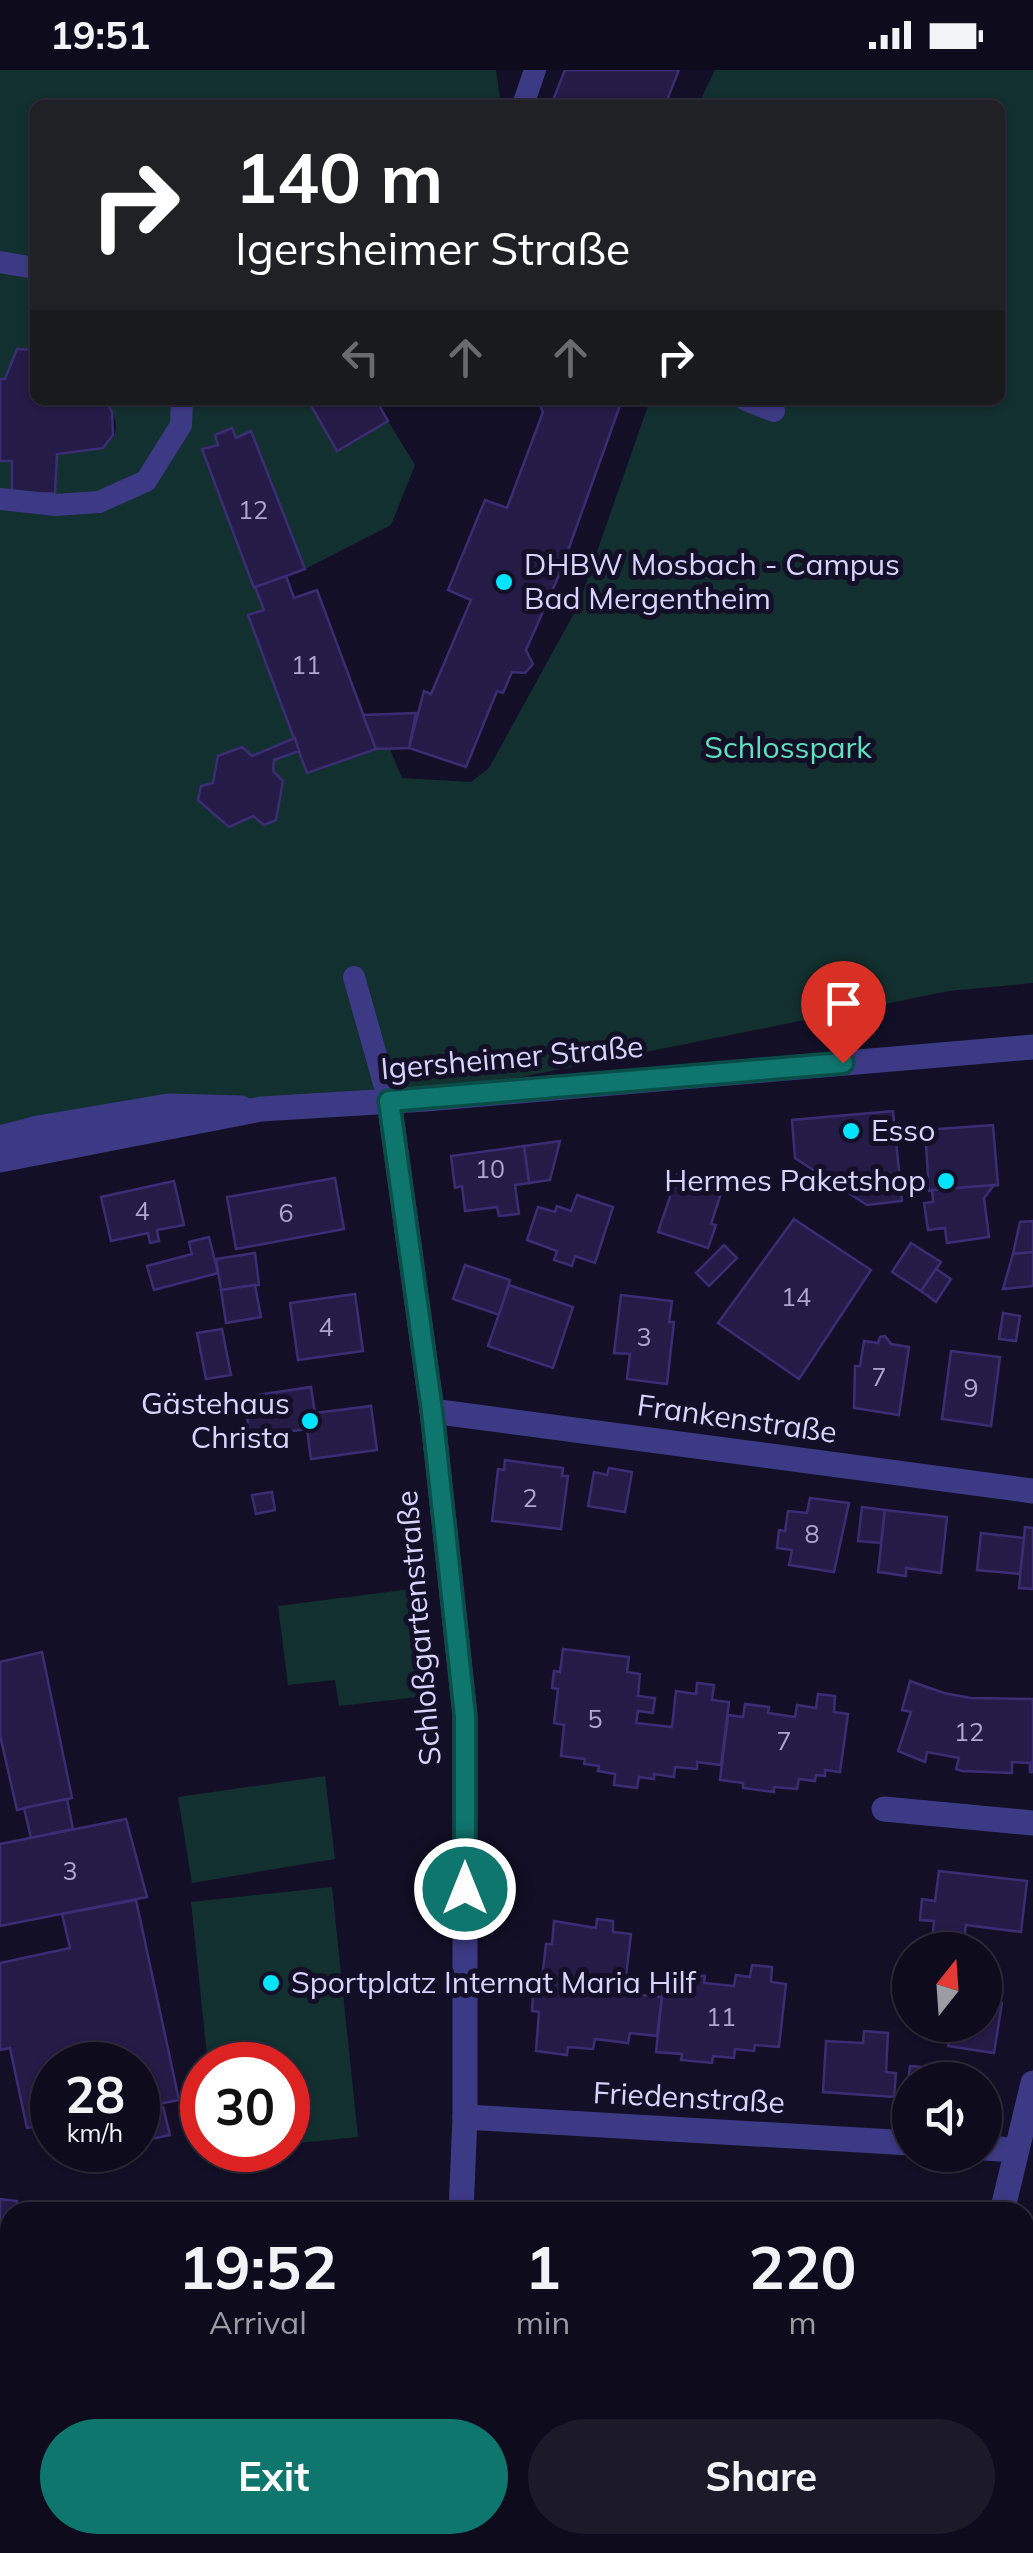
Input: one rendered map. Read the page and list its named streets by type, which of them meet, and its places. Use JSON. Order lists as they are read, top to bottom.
{
  "streets": {
    "street": [
      "Igersheimer Straße",
      "Frankenstraße",
      "Schloßgartenstraße",
      "Friedenstraße"
    ]
  },
  "crossings": [
    ["Igersheimer Straße", "Schloßgartenstraße"],
    ["Frankenstraße", "Schloßgartenstraße"],
    ["Schloßgartenstraße", "Friedenstraße"]
  ],
  "parks": ["Schlosspark"],
  "places": [
    "DHBW Mosbach - Campus Bad Mergentheim",
    "Esso",
    "Hermes Paketshop",
    "Gästehaus Christa",
    "Sportplatz Internat Maria Hilf"
  ],
  "house_numbers": [
    "12",
    "11",
    "10",
    "4",
    "6",
    "14",
    "4",
    "3",
    "7",
    "9",
    "2",
    "8",
    "5",
    "12",
    "7",
    "3",
    "11"
  ],
  "north": "top",
  "page": {
    "status": "19:51",
    "turn": ["140 m", "Igersheimer Straße"],
    "speed": "28 km/h",
    "limit": "30",
    "eta": [
      "19:52",
      "Arrival",
      "1",
      "min",
      "220",
      "m"
    ],
    "buttons": ["Exit", "Share"]
  }
}
